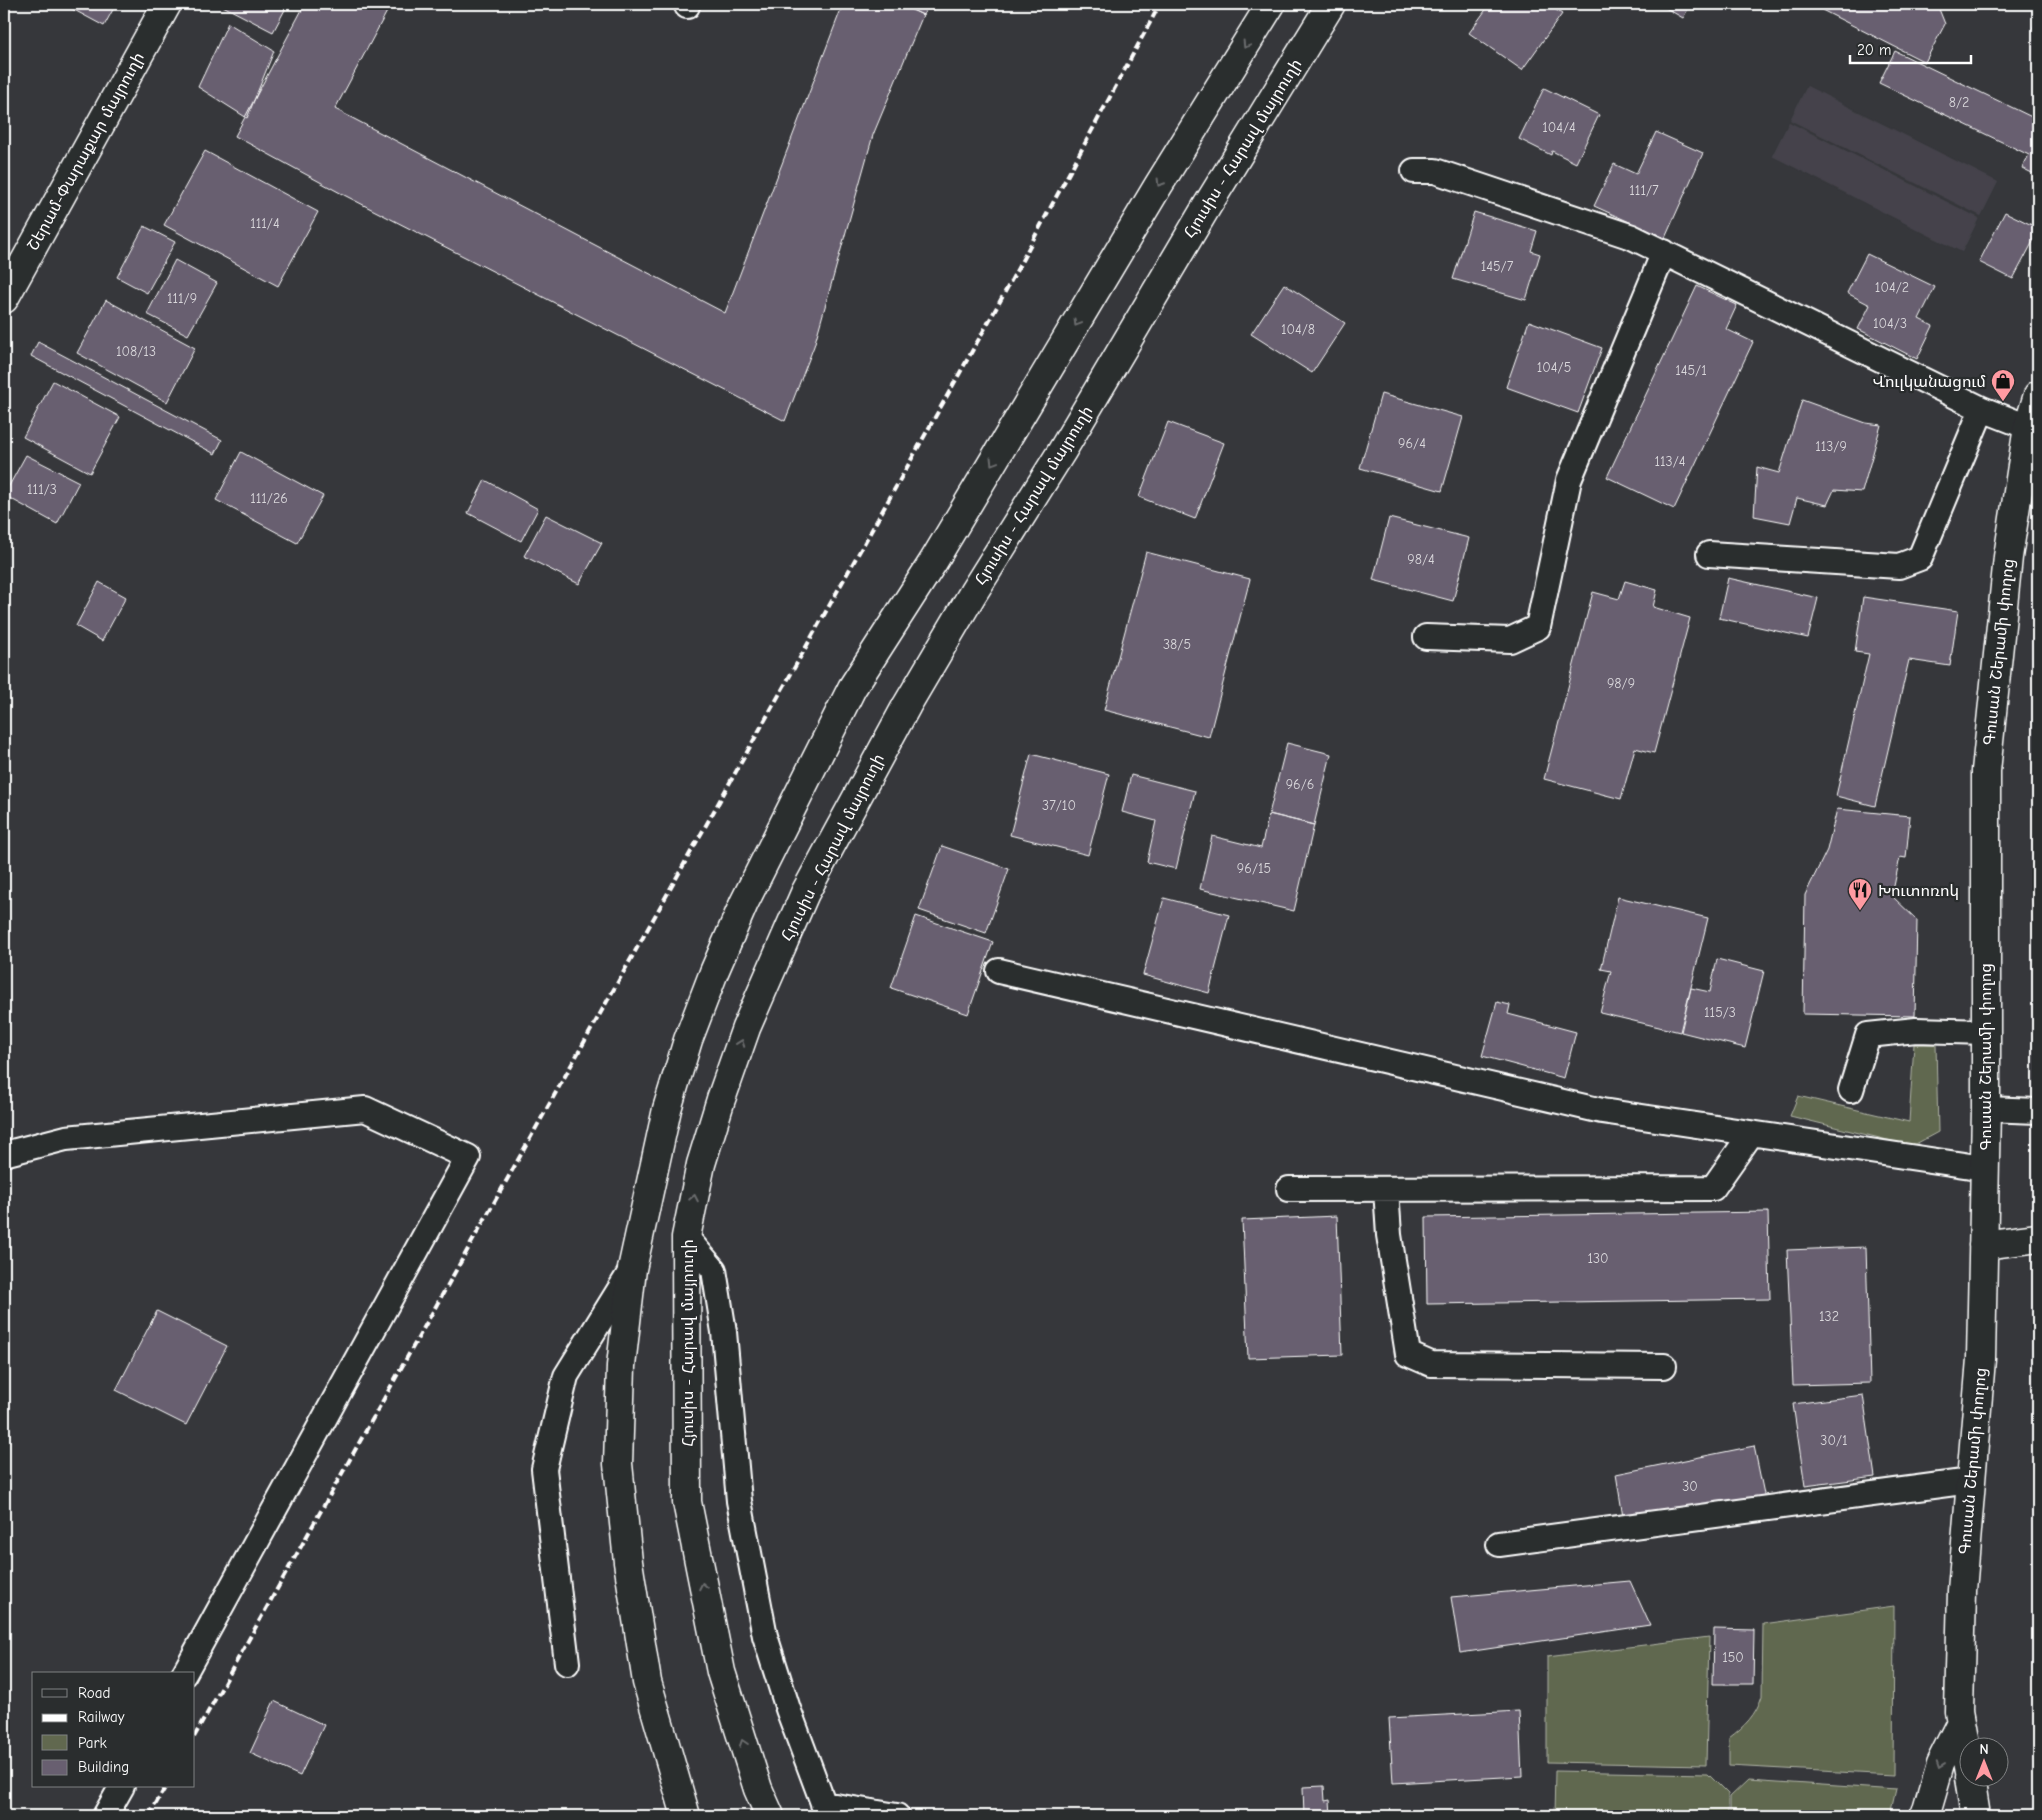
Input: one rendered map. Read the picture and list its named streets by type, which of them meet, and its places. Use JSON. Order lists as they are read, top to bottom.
{
  "streets": {
    "main road": ["Հյուսիս - Հարավ մայրուղի", "Շերամ-Փարաքար մայրուղի", "Գուսան Շերամի փողոց"]
  },
  "places": {
    "shop": ["Վուլկանացում"],
    "restaurant": ["Խուտոռոկ"]
  },
  "house_numbers": [
    "8/2",
    "104/4",
    "111/7",
    "111/4",
    "145/7",
    "104/2",
    "111/9",
    "104/3",
    "104/8",
    "108/13",
    "104/5",
    "145/1",
    "96/4",
    "113/9",
    "113/4",
    "111/3",
    "111/26",
    "98/4",
    "38/5",
    "98/9",
    "96/6",
    "37/10",
    "96/15",
    "115/3",
    "130",
    "132",
    "30/1",
    "30",
    "150"
  ],
  "legend": [
    "Road",
    "Railway",
    "Park",
    "Building"
  ],
  "scale_bar": "20 m",
  "north": "top"
}
